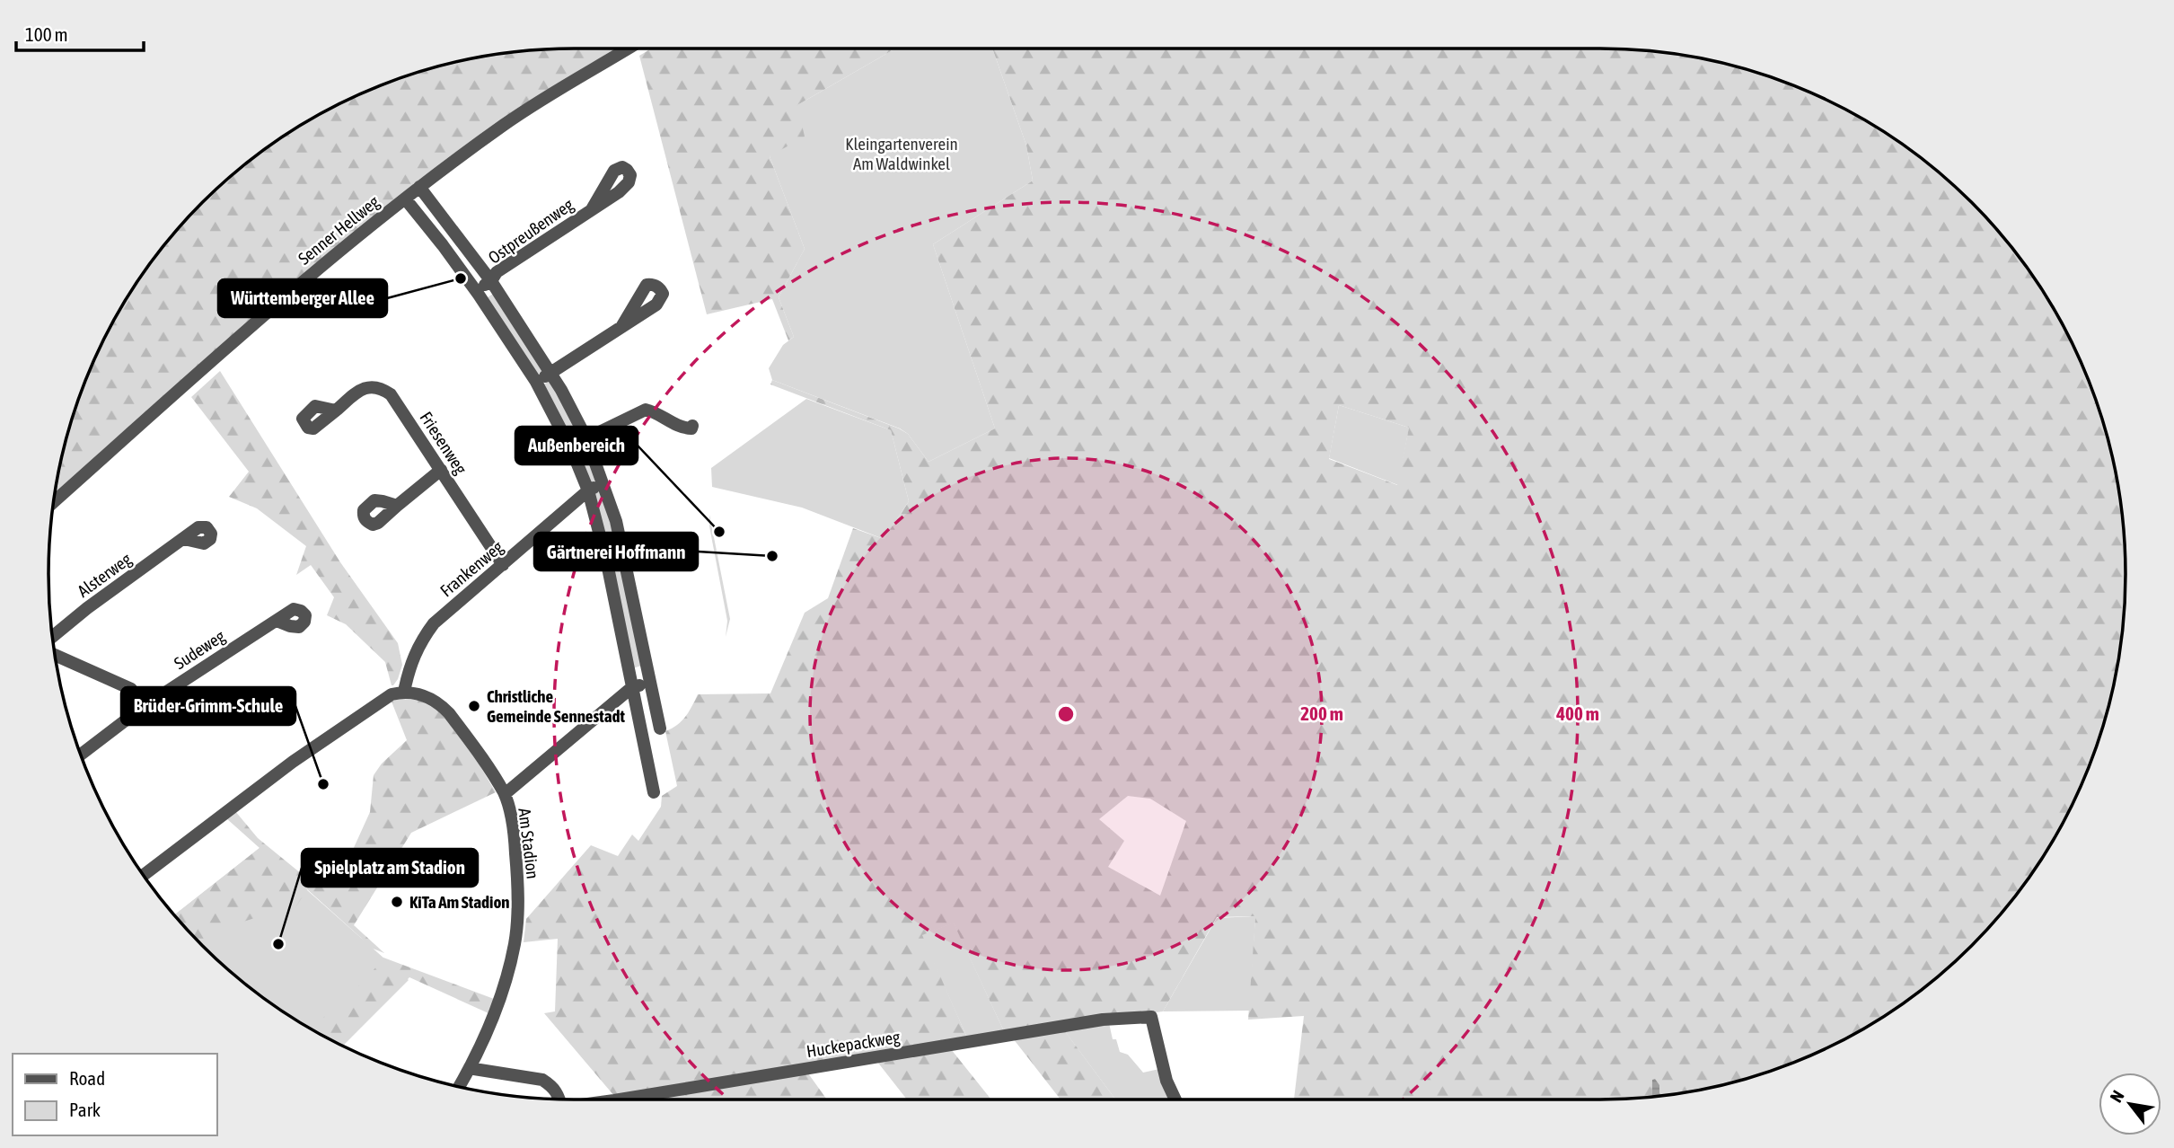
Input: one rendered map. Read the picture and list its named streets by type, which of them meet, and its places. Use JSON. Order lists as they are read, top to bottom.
{
  "streets": {
    "street": [
      "Senner Hellweg",
      "Ostpreußenweg",
      "Friesenweg",
      "Frankenweg",
      "Alsterweg",
      "Sudeweg",
      "Am Stadion",
      "Huckepackweg"
    ]
  },
  "crossings": [
    ["Friesenweg", "Frankenweg"],
    ["Frankenweg", "Am Stadion"]
  ],
  "parks": ["Kleingartenverein Am Waldwinkel"],
  "places": [
    "Württemberger Allee",
    "Außenbereich",
    "Gärtnerei Hoffmann",
    "Christliche Gemeinde Sennestadt",
    "Brüder-Grimm-Schule",
    "KiTa Am Stadion",
    "Spielplatz am Stadion"
  ],
  "legend": ["Road", "Park"],
  "scale_bar": "100 m",
  "north": "top left",
  "rings": ["200 m", "400 m"]
}
